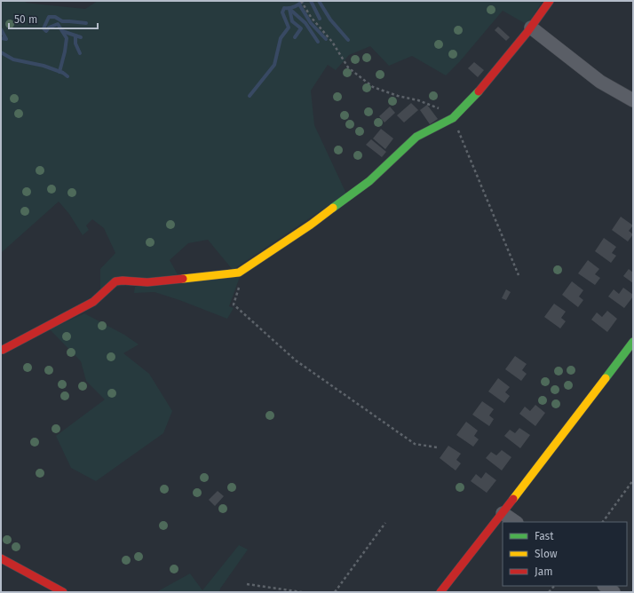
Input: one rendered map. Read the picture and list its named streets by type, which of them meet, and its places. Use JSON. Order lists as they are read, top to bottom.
{
  "legend": ["Fast", "Slow", "Jam"],
  "scale_bar": "50 m"
}
